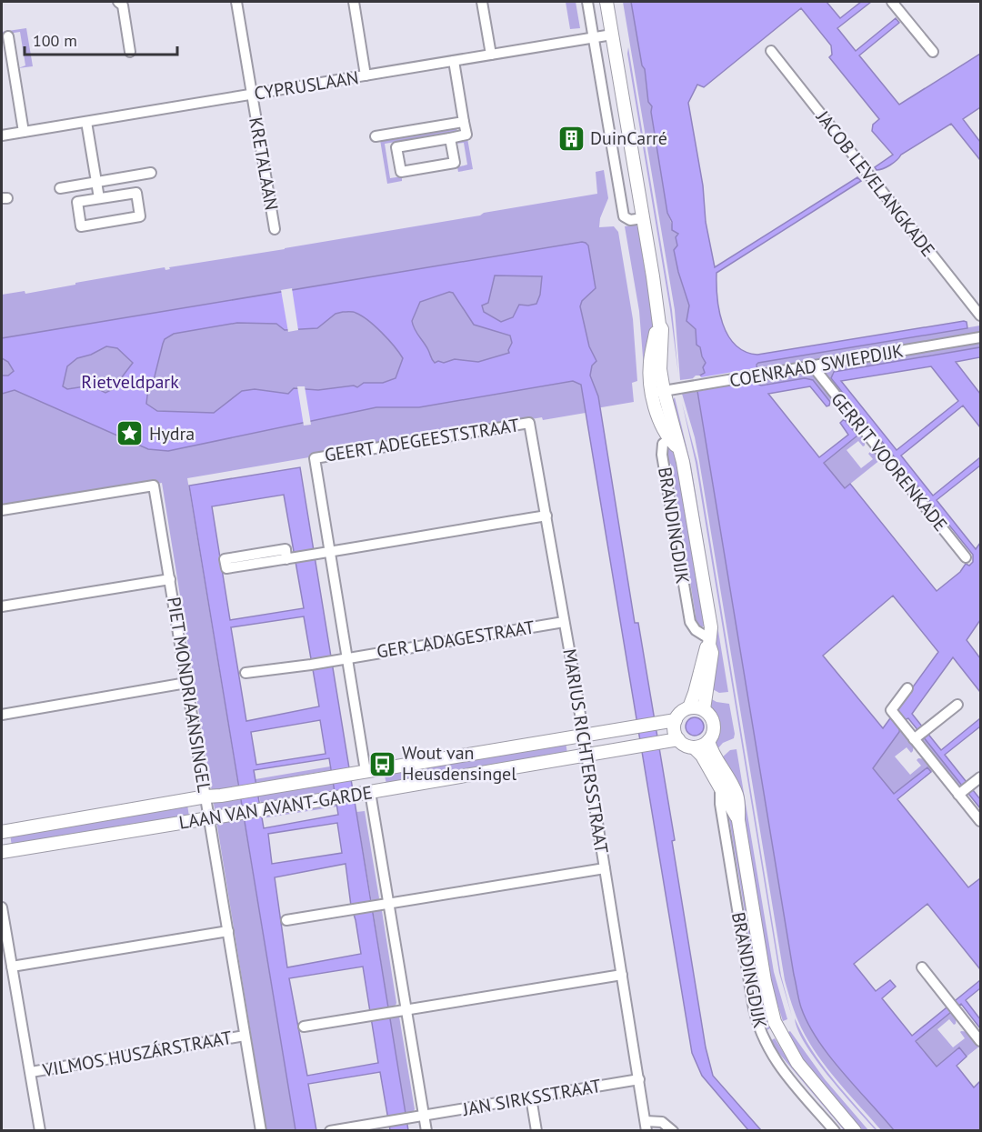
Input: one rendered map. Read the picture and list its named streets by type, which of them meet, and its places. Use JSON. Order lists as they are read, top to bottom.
{
  "streets": {
    "street": [
      "CYPRUSLAAN",
      "KRETALAAN",
      "JACOB LEVELANGKADE",
      "COENRAAD SWIEPDIJK",
      "GEERT ADEGEESTSTRAAT",
      "GERRIT VOORENKADE",
      "BRANDINGDIJK",
      "GER LADAGESTRAAT",
      "PIET MONDRIAANSINGEL",
      "MARIUS RICHTERSSTRAAT",
      "LAAN VAN AVANT-GARDE",
      "VILMOS HUSZÁRSTRAAT",
      "JAN SIRKSSTRAAT"
    ]
  },
  "crossings": [
    ["CYPRUSLAAN", "KRETALAAN"],
    ["CYPRUSLAAN", "BRANDINGDIJK"],
    ["COENRAAD SWIEPDIJK", "GERRIT VOORENKADE"],
    ["COENRAAD SWIEPDIJK", "BRANDINGDIJK"],
    ["GEERT ADEGEESTSTRAAT", "MARIUS RICHTERSSTRAAT"],
    ["BRANDINGDIJK", "LAAN VAN AVANT-GARDE"],
    ["GER LADAGESTRAAT", "MARIUS RICHTERSSTRAAT"],
    ["PIET MONDRIAANSINGEL", "LAAN VAN AVANT-GARDE"],
    ["PIET MONDRIAANSINGEL", "VILMOS HUSZÁRSTRAAT"],
    ["MARIUS RICHTERSSTRAAT", "LAAN VAN AVANT-GARDE"],
    ["MARIUS RICHTERSSTRAAT", "JAN SIRKSSTRAAT"]
  ],
  "parks": ["Rietveldpark"],
  "places": {
    "building": ["DuinCarré"],
    "place": ["Hydra"],
    "bus stop": ["Wout van Heusdensingel"]
  },
  "scale_bar": "100 m"
}
